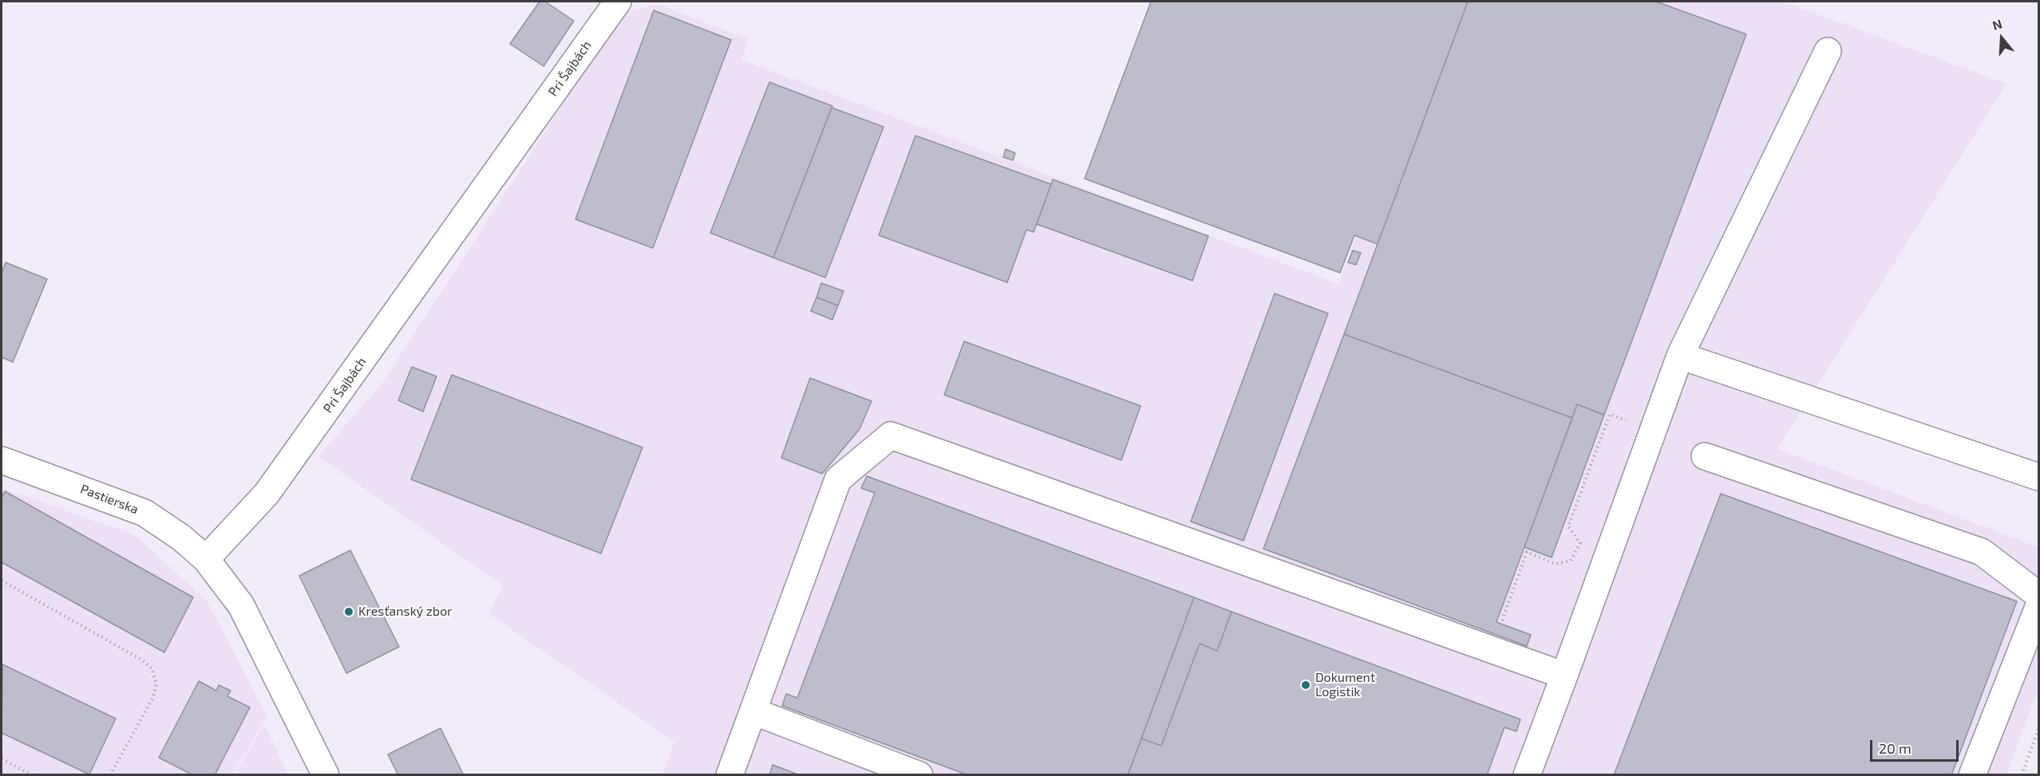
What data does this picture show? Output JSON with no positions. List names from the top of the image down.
{
  "streets": {
    "street": ["Pri Šajbách", "Pastierska"]
  },
  "crossings": [
    ["Pri Šajbách", "Pastierska"]
  ],
  "places": ["Kresťanský zbor", "Dokument Logistik"],
  "scale_bar": "20 m",
  "north": "top"
}
